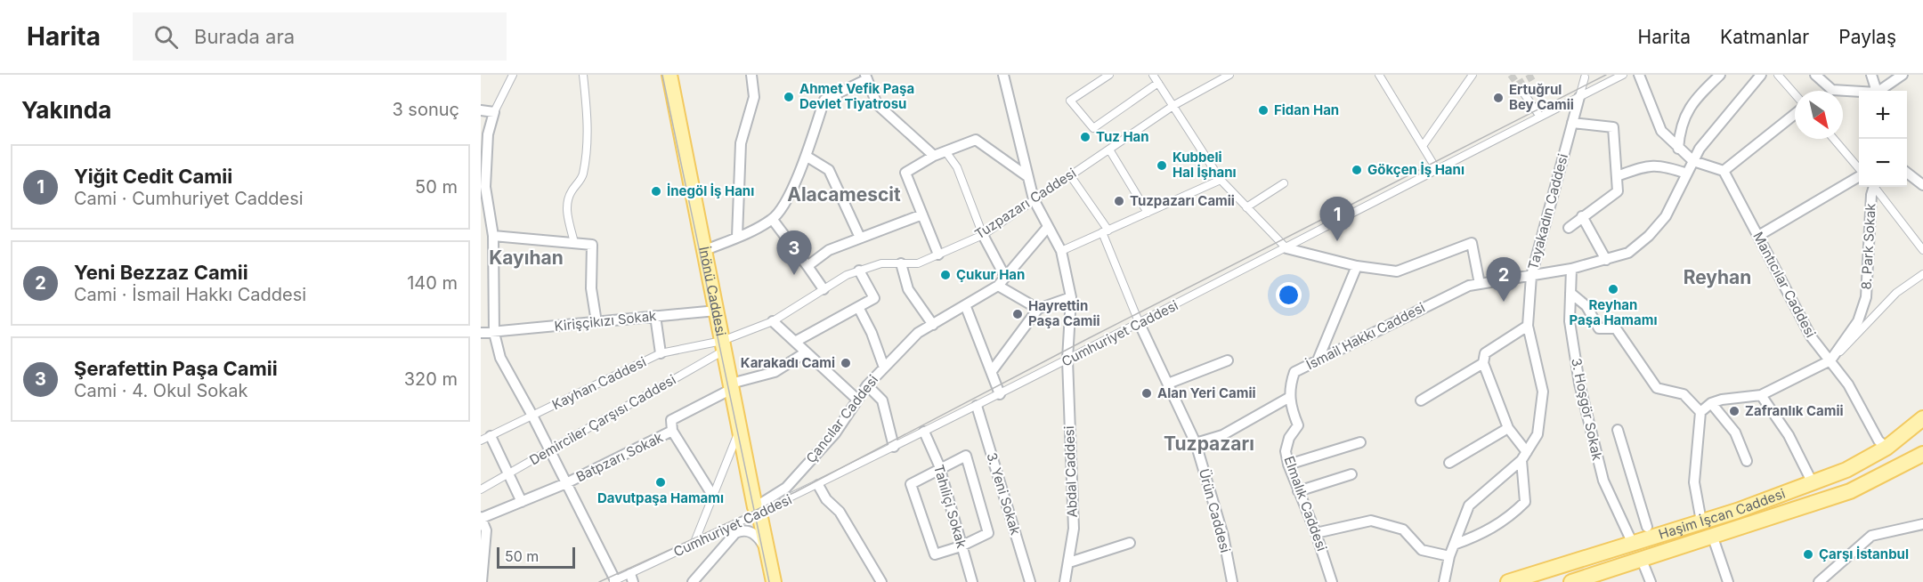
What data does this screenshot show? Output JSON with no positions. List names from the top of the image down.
{
  "streets": {
    "main road": ["İnönü Caddesi", "Haşim İşcan Caddesi"],
    "street": [
      "Tuzpazarı Caddesi",
      "Tayakadın Caddesi",
      "8. Park Sokak",
      "Mantıcılar Caddesi",
      "Kirişçikızı Sokak",
      "Cumhuriyet Caddesi",
      "İsmail Hakkı Caddesi",
      "Kayhan Caddesi",
      "3. Hoşgör Sokak",
      "Çancılar Caddesi",
      "Demirciler Çarşısı Caddesi",
      "Batpzarı Sokak",
      "Abdal Caddesi",
      "3. Yeni Sokak",
      "Elmalık Caddesi",
      "Tahıliçi Sokak",
      "Ürün Caddesi"
    ]
  },
  "crossings": [
    ["Tuzpazarı Caddesi", "İnönü Caddesi"],
    ["Tuzpazarı Caddesi", "Kayhan Caddesi"],
    ["Tuzpazarı Caddesi", "Demirciler Çarşısı Caddesi"],
    ["Tuzpazarı Caddesi", "Abdal Caddesi"],
    ["Tayakadın Caddesi", "Cumhuriyet Caddesi"],
    ["Tayakadın Caddesi", "İsmail Hakkı Caddesi"],
    ["8. Park Sokak", "Mantıcılar Caddesi"],
    ["Mantıcılar Caddesi", "Haşim İşcan Caddesi"],
    ["İnönü Caddesi", "Kirişçikızı Sokak"],
    ["İnönü Caddesi", "Cumhuriyet Caddesi"],
    ["İnönü Caddesi", "Kayhan Caddesi"],
    ["İnönü Caddesi", "Çancılar Caddesi"],
    ["İnönü Caddesi", "Demirciler Çarşısı Caddesi"],
    ["Cumhuriyet Caddesi", "Çancılar Caddesi"],
    ["Cumhuriyet Caddesi", "Abdal Caddesi"],
    ["Cumhuriyet Caddesi", "3. Yeni Sokak"],
    ["Cumhuriyet Caddesi", "Tahıliçi Sokak"],
    ["Cumhuriyet Caddesi", "Ürün Caddesi"],
    ["İsmail Hakkı Caddesi", "3. Hoşgör Sokak"],
    ["İsmail Hakkı Caddesi", "Elmalık Caddesi"],
    ["Kayhan Caddesi", "Demirciler Çarşısı Caddesi"],
    ["3. Hoşgör Sokak", "Haşim İşcan Caddesi"],
    ["Çancılar Caddesi", "Abdal Caddesi"]
  ],
  "districts": [
    "Alacamescit",
    "Kayıhan",
    "Reyhan",
    "Tuzpazarı"
  ],
  "places": [
    "Ahmet Vefik Paşa Devlet Tiyatrosu",
    "Ertuğrul Bey Camii",
    "Fidan Han",
    "Tuz Han",
    "Kubbeli Hal İşhanı",
    "Gökçen İş Hanı",
    "İnegöl İş Hanı",
    "Tuzpazarı Camii",
    "Çukur Han",
    "Reyhan Paşa Hamamı",
    "Hayrettin Paşa Camii",
    "Karakadı Cami",
    "Alan Yeri Camii",
    "Zafranlık Camii",
    "Davutpaşa Hamamı",
    "Çarşı İstanbul"
  ],
  "scale_bar": "50 m",
  "north": "bottom right",
  "page": {
    "header": "Harita",
    "search": "Burada ara",
    "nav": ["Harita", "Katmanlar", "Paylaş"],
    "heading": ["Yakında", "3 sonuç"],
    "map_buttons": ["+", "−"],
    "list": [
      {
        "mark": "1",
        "name": "Yiğit Cedit Camii",
        "note": "Cami · Cumhuriyet Caddesi",
        "value": "50 m"
      },
      {
        "mark": "2",
        "name": "Yeni Bezzaz Camii",
        "note": "Cami · İsmail Hakkı Caddesi",
        "value": "140 m"
      },
      {
        "mark": "3",
        "name": "Şerafettin Paşa Camii",
        "note": "Cami · 4. Okul Sokak",
        "value": "320 m"
      }
    ],
    "pins": ["1", "3", "2"],
    "scale": "50 m"
  }
}
